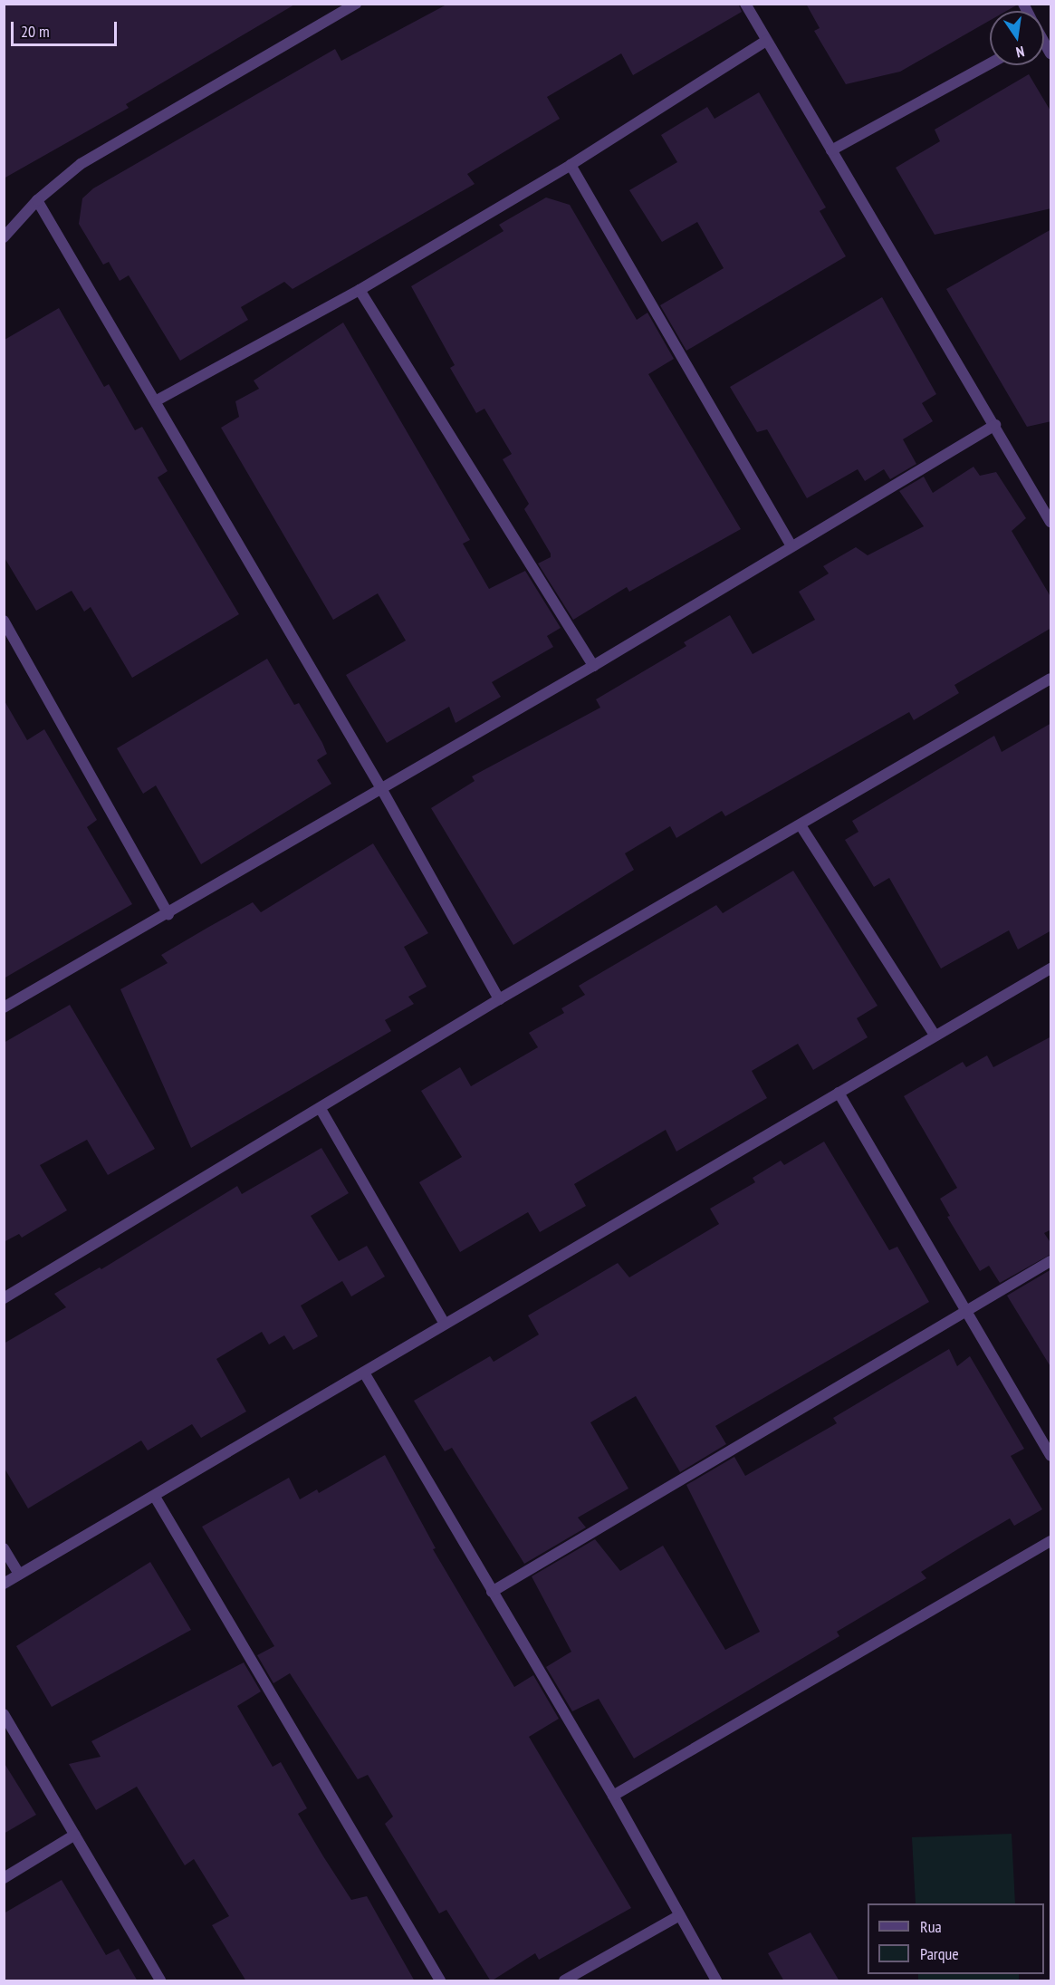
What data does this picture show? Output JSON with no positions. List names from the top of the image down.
{
  "legend": ["Rua", "Parque"],
  "scale_bar": "20 m",
  "north": "bottom"
}
